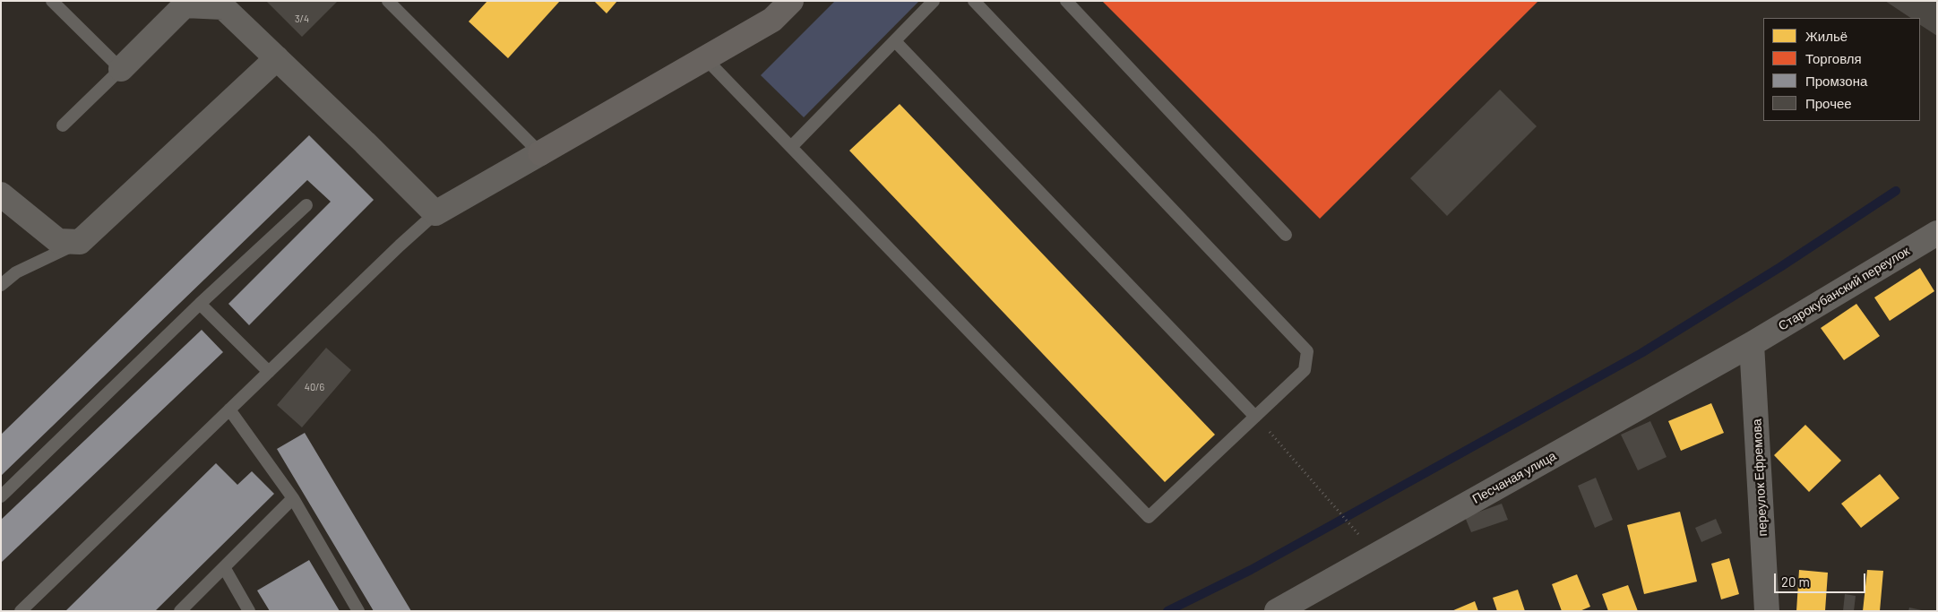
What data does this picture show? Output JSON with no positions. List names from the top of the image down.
{
  "streets": {
    "street": ["Старокубанский переулок", "Песчаная улица", "переулок Ефремова"]
  },
  "crossings": [
    ["Старокубанский переулок", "Песчаная улица"],
    ["Старокубанский переулок", "переулок Ефремова"],
    ["Песчаная улица", "переулок Ефремова"]
  ],
  "house_numbers": ["3/4", "40/6"],
  "legend": [
    "Жильё",
    "Торговля",
    "Промзона",
    "Прочее"
  ],
  "scale_bar": "20 m"
}
